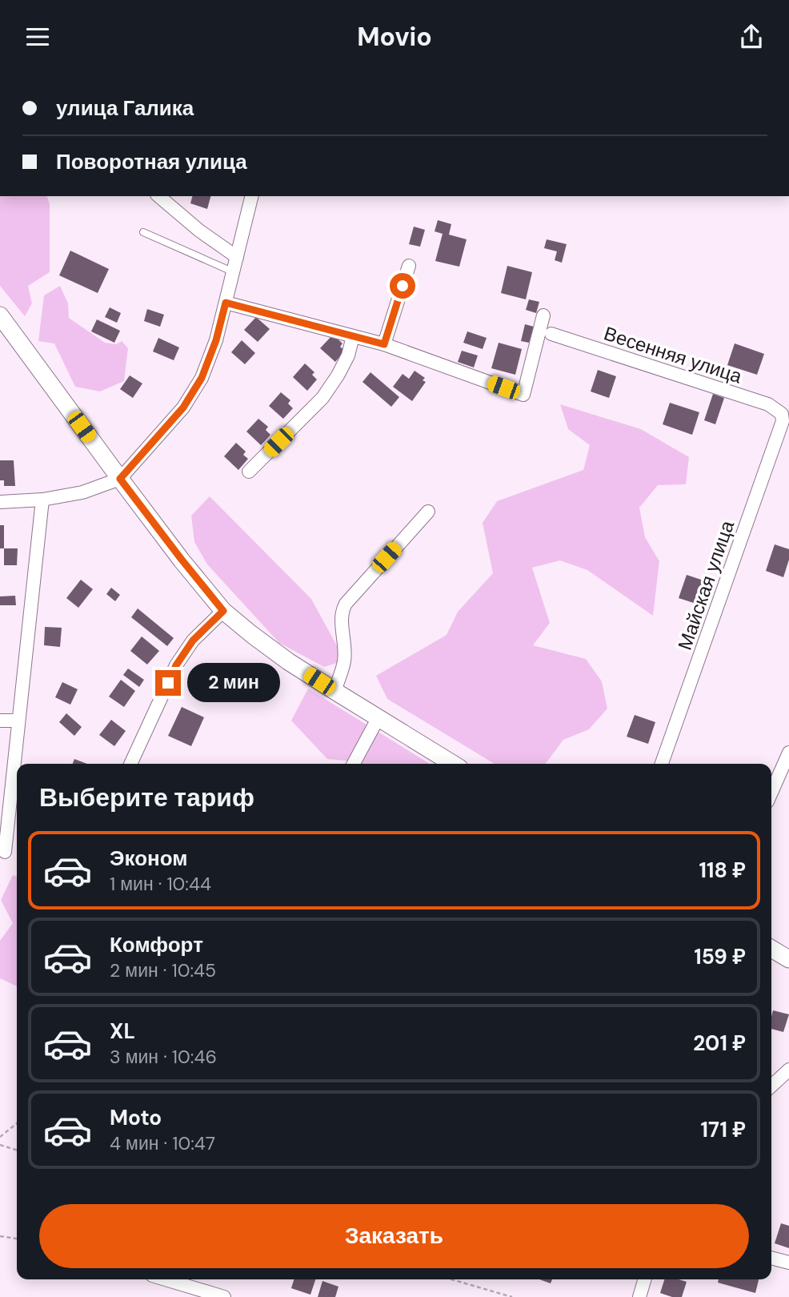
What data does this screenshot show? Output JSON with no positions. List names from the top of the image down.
{
  "streets": {
    "street": ["Весенняя улица", "Майская улица"]
  },
  "crossings": [
    ["Весенняя улица", "Майская улица"]
  ],
  "page": {
    "header": "Movio",
    "banner": ["улица Галика", "Поворотная улица"],
    "bubble": "2 мин",
    "heading": "Выберите тариф",
    "list": [
      {
        "name": "Эконом",
        "note": "1 мин · 10:44",
        "value": "118 ₽"
      },
      {
        "name": "Комфорт",
        "note": "2 мин · 10:45",
        "value": "159 ₽"
      },
      {
        "name": "XL",
        "note": "3 мин · 10:46",
        "value": "201 ₽"
      },
      {
        "name": "Moto",
        "note": "4 мин · 10:47",
        "value": "171 ₽"
      }
    ],
    "buttons": "Заказать"
  }
}
